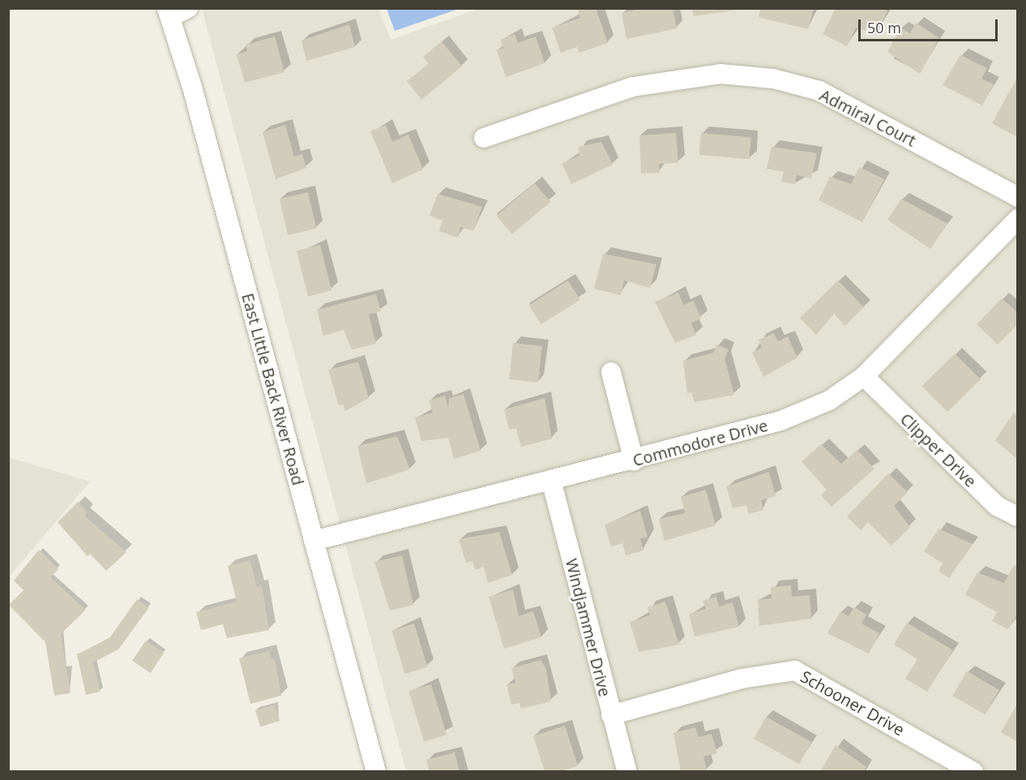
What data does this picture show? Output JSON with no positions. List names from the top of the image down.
{
  "streets": {
    "street": [
      "Admiral Court",
      "East Little Back River Road",
      "Commodore Drive",
      "Clipper Drive",
      "Windjammer Drive",
      "Schooner Drive"
    ]
  },
  "crossings": [
    ["East Little Back River Road", "Commodore Drive"],
    ["Commodore Drive", "Clipper Drive"],
    ["Commodore Drive", "Windjammer Drive"],
    ["Windjammer Drive", "Schooner Drive"]
  ],
  "scale_bar": "50 m"
}
